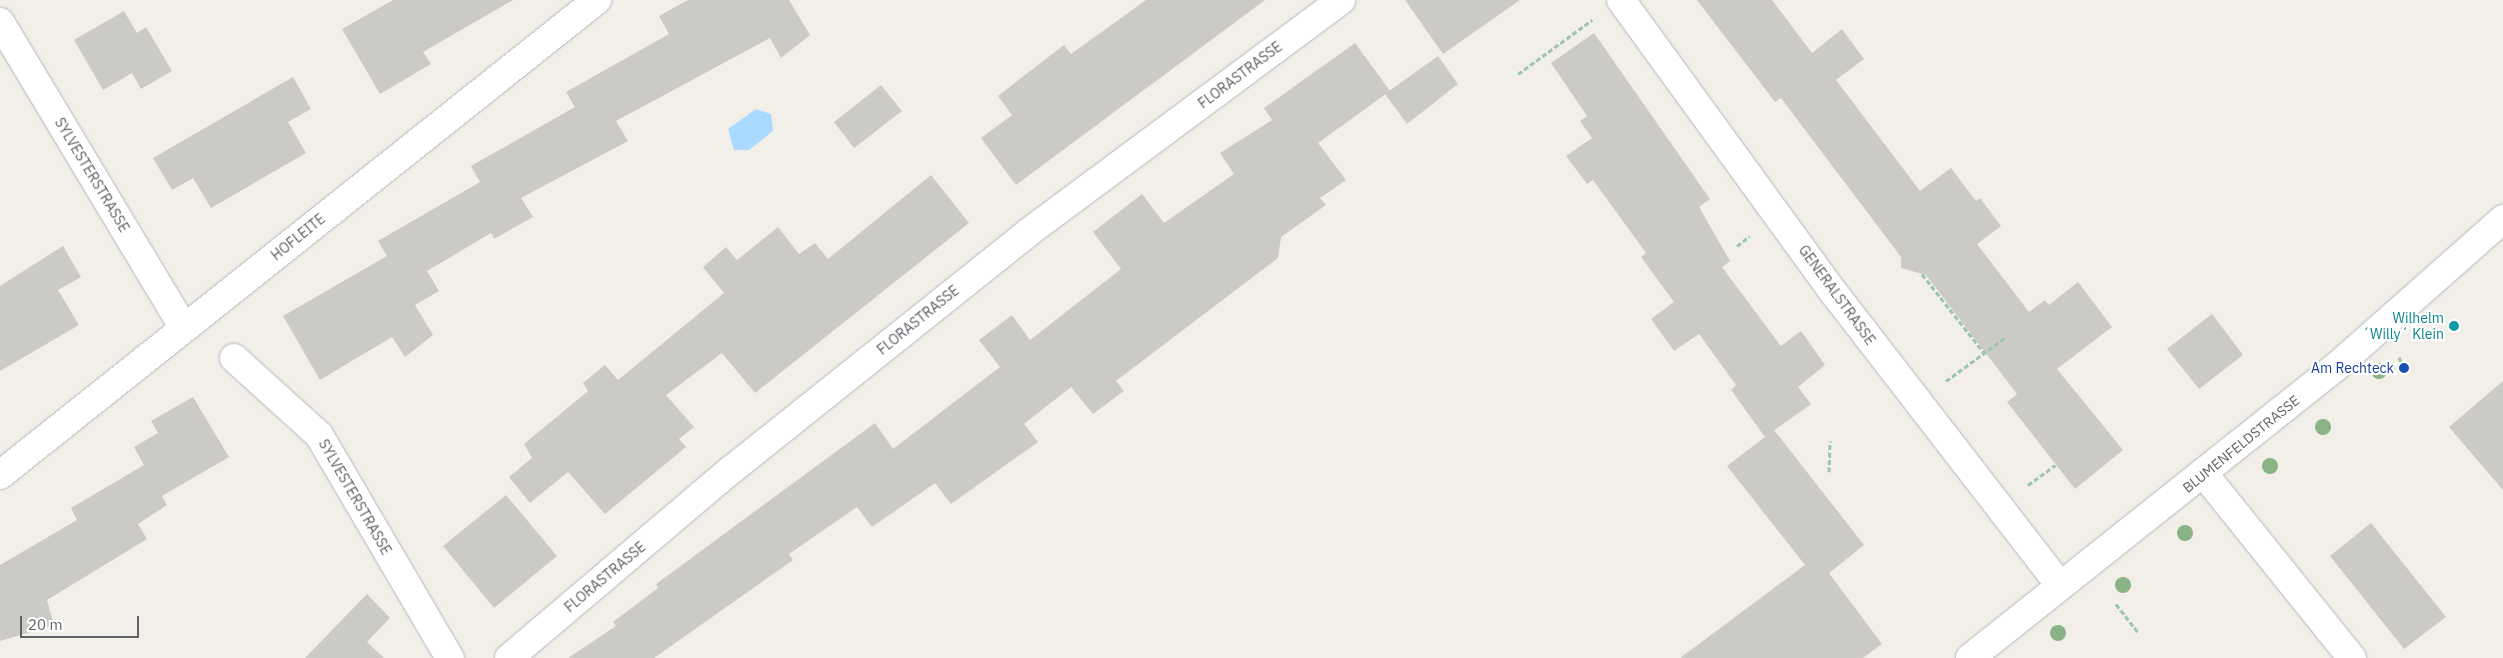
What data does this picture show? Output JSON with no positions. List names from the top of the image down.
{
  "streets": {
    "street": [
      "FLORASTRASSE",
      "SYLVESTERSTRASSE",
      "HOFLEITE",
      "GENERALSTRASSE",
      "BLUMENFELDSTRASSE"
    ]
  },
  "crossings": [
    ["SYLVESTERSTRASSE", "HOFLEITE"],
    ["GENERALSTRASSE", "BLUMENFELDSTRASSE"]
  ],
  "places": ["Wilhelm ´Willy´ Klein", "Am Rechteck"],
  "scale_bar": "20 m"
}
